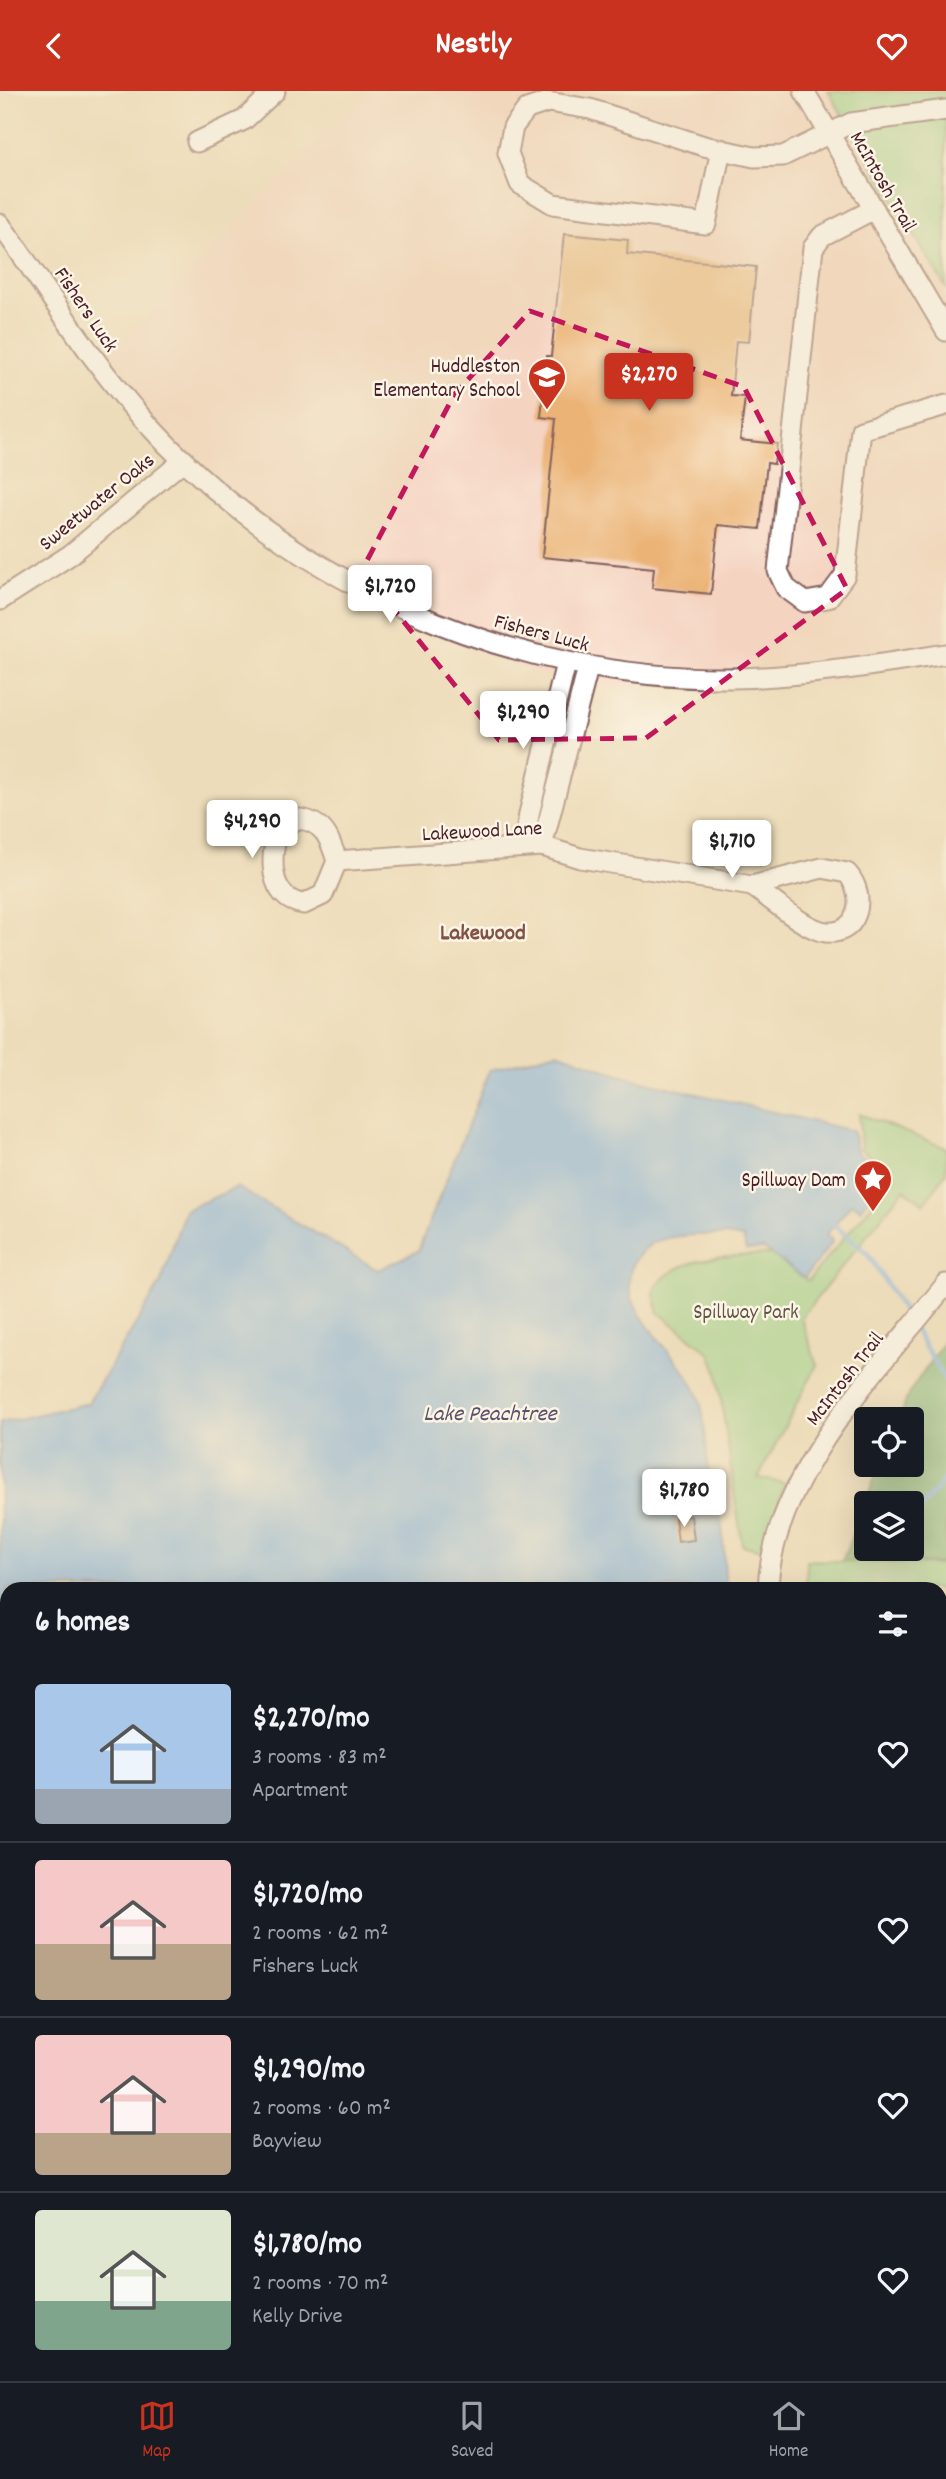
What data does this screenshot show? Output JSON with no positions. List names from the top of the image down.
{
  "streets": {
    "street": [
      "McIntosh Trail",
      "Fishers Luck",
      "Sweetwater Oaks",
      "Lakewood Lane"
    ]
  },
  "crossings": [
    ["Fishers Luck", "Sweetwater Oaks"]
  ],
  "districts": ["Lakewood"],
  "water": ["Lake Peachtree"],
  "parks": ["Spillway Park"],
  "places": {
    "school or university": ["Huddleston Elementary School"],
    "place": ["Spillway Dam"]
  },
  "page": {
    "header": "Nestly",
    "price": [
      "$2,270",
      "$1,720",
      "$1,290",
      "$4,290",
      "$1,710",
      "$1,780"
    ],
    "heading": "6 homes",
    "list": [
      {
        "name": "$2,270/mo",
        "note": "3 rooms · 83 m² · Apartment"
      },
      {
        "name": "$1,720/mo",
        "note": "2 rooms · 62 m² · Fishers Luck"
      },
      {
        "name": "$1,290/mo",
        "note": "2 rooms · 60 m² · Bayview"
      },
      {
        "name": "$1,780/mo",
        "note": "2 rooms · 70 m² · Kelly Drive"
      }
    ],
    "tabs": ["Map", "Saved", "Home"]
  }
}
